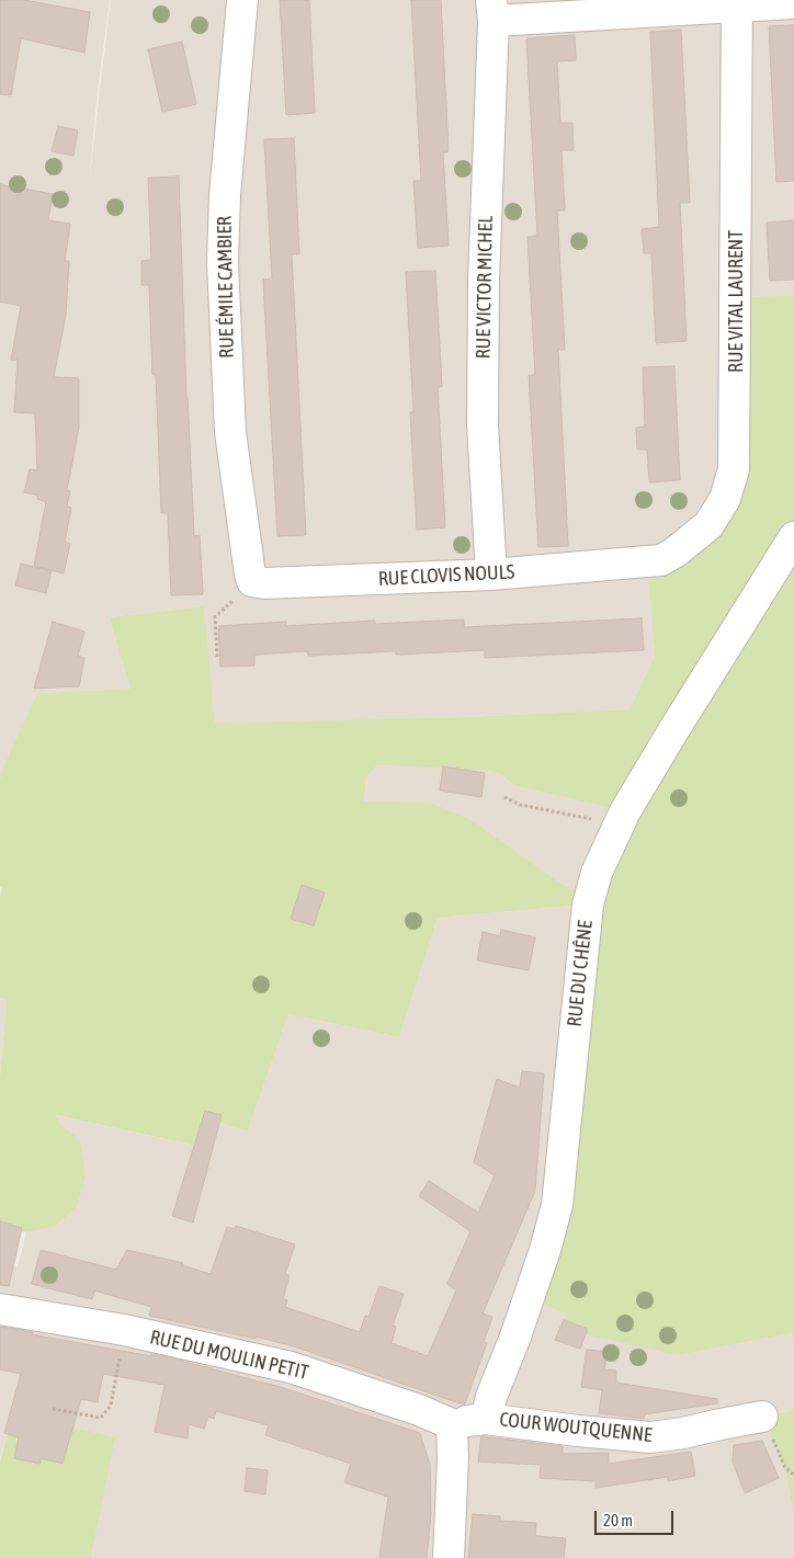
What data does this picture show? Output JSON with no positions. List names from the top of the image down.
{
  "streets": {
    "street": [
      "RUE ÉMILE CAMBIER",
      "RUE VICTOR MICHEL",
      "RUE VITAL LAURENT",
      "RUE CLOVIS NOULS",
      "RUE DU CHÊNE",
      "RUE DU MOULIN PETIT",
      "COUR WOUTQUENNE"
    ]
  },
  "crossings": [
    ["RUE ÉMILE CAMBIER", "RUE CLOVIS NOULS"],
    ["RUE VICTOR MICHEL", "RUE CLOVIS NOULS"],
    ["RUE VITAL LAURENT", "RUE CLOVIS NOULS"],
    ["RUE DU CHÊNE", "COUR WOUTQUENNE"]
  ],
  "scale_bar": "20 m"
}
